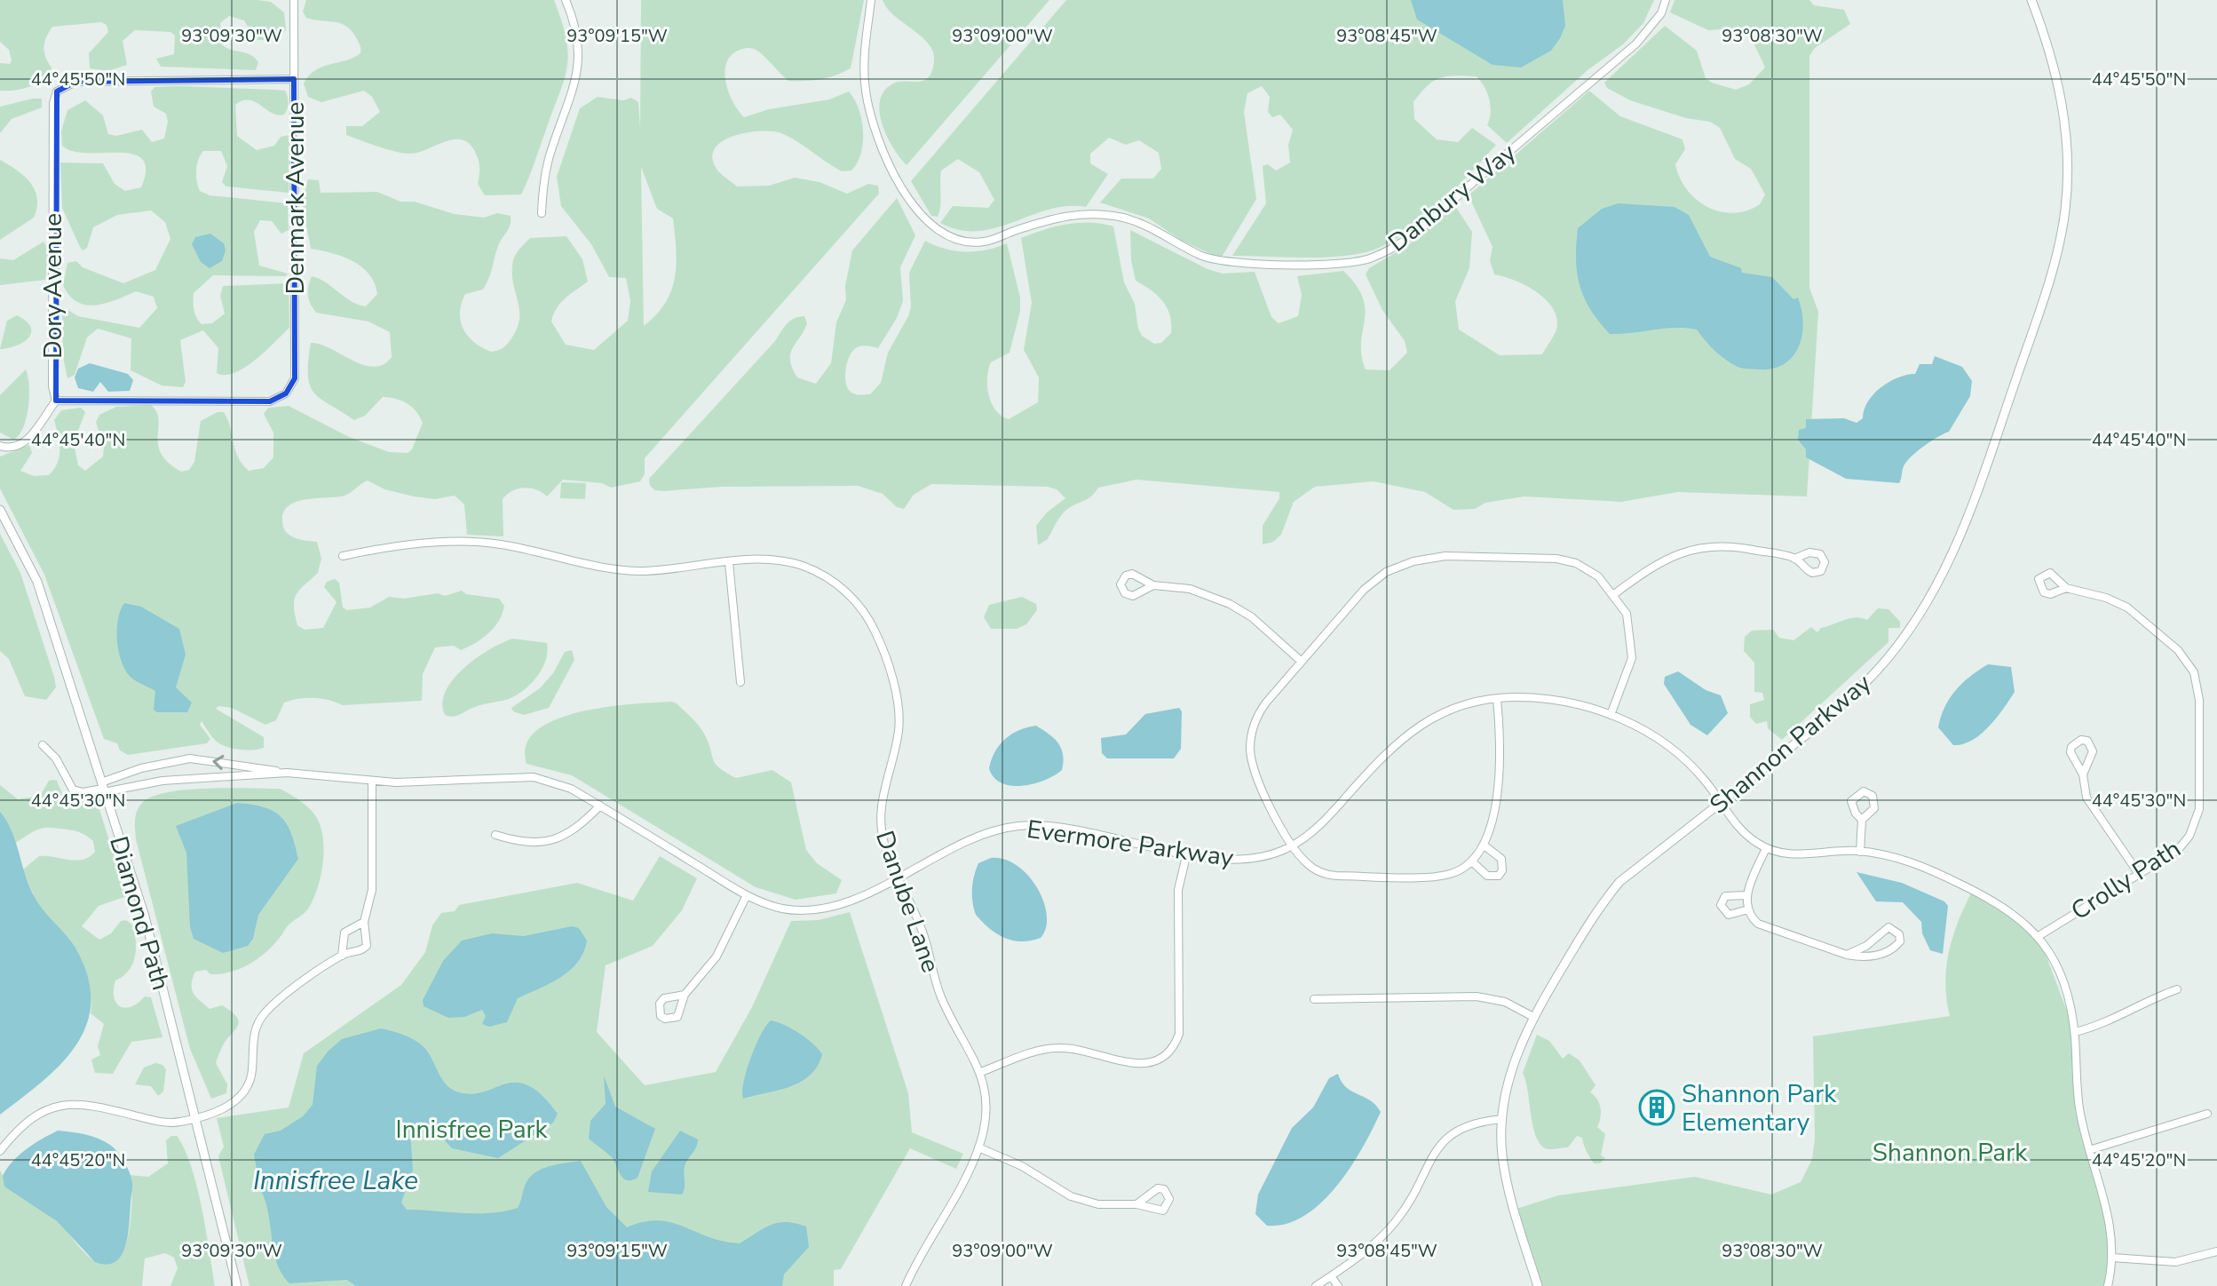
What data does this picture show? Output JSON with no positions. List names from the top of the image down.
{
  "streets": {
    "street": [
      "Danbury Way",
      "Denmark Avenue",
      "Dory Avenue",
      "Shannon Parkway",
      "Evermore Parkway",
      "Crolly Path",
      "Danube Lane",
      "Diamond Path"
    ]
  },
  "crossings": [
    ["Denmark Avenue", "Dory Avenue"],
    ["Shannon Parkway", "Evermore Parkway"],
    ["Evermore Parkway", "Crolly Path"],
    ["Evermore Parkway", "Danube Lane"],
    ["Evermore Parkway", "Diamond Path"]
  ],
  "water": ["Innisfree Lake"],
  "parks": ["Innisfree Park", "Shannon Park"],
  "places": {
    "building": ["Shannon Park Elementary"]
  },
  "coordinates": [
    "93°09'30\"W",
    "93°09'15\"W",
    "93°09'00\"W",
    "93°08'45\"W",
    "93°08'30\"W",
    "44°45'50\"N",
    "44°45'40\"N",
    "44°45'30\"N",
    "44°45'20\"N"
  ]
}
